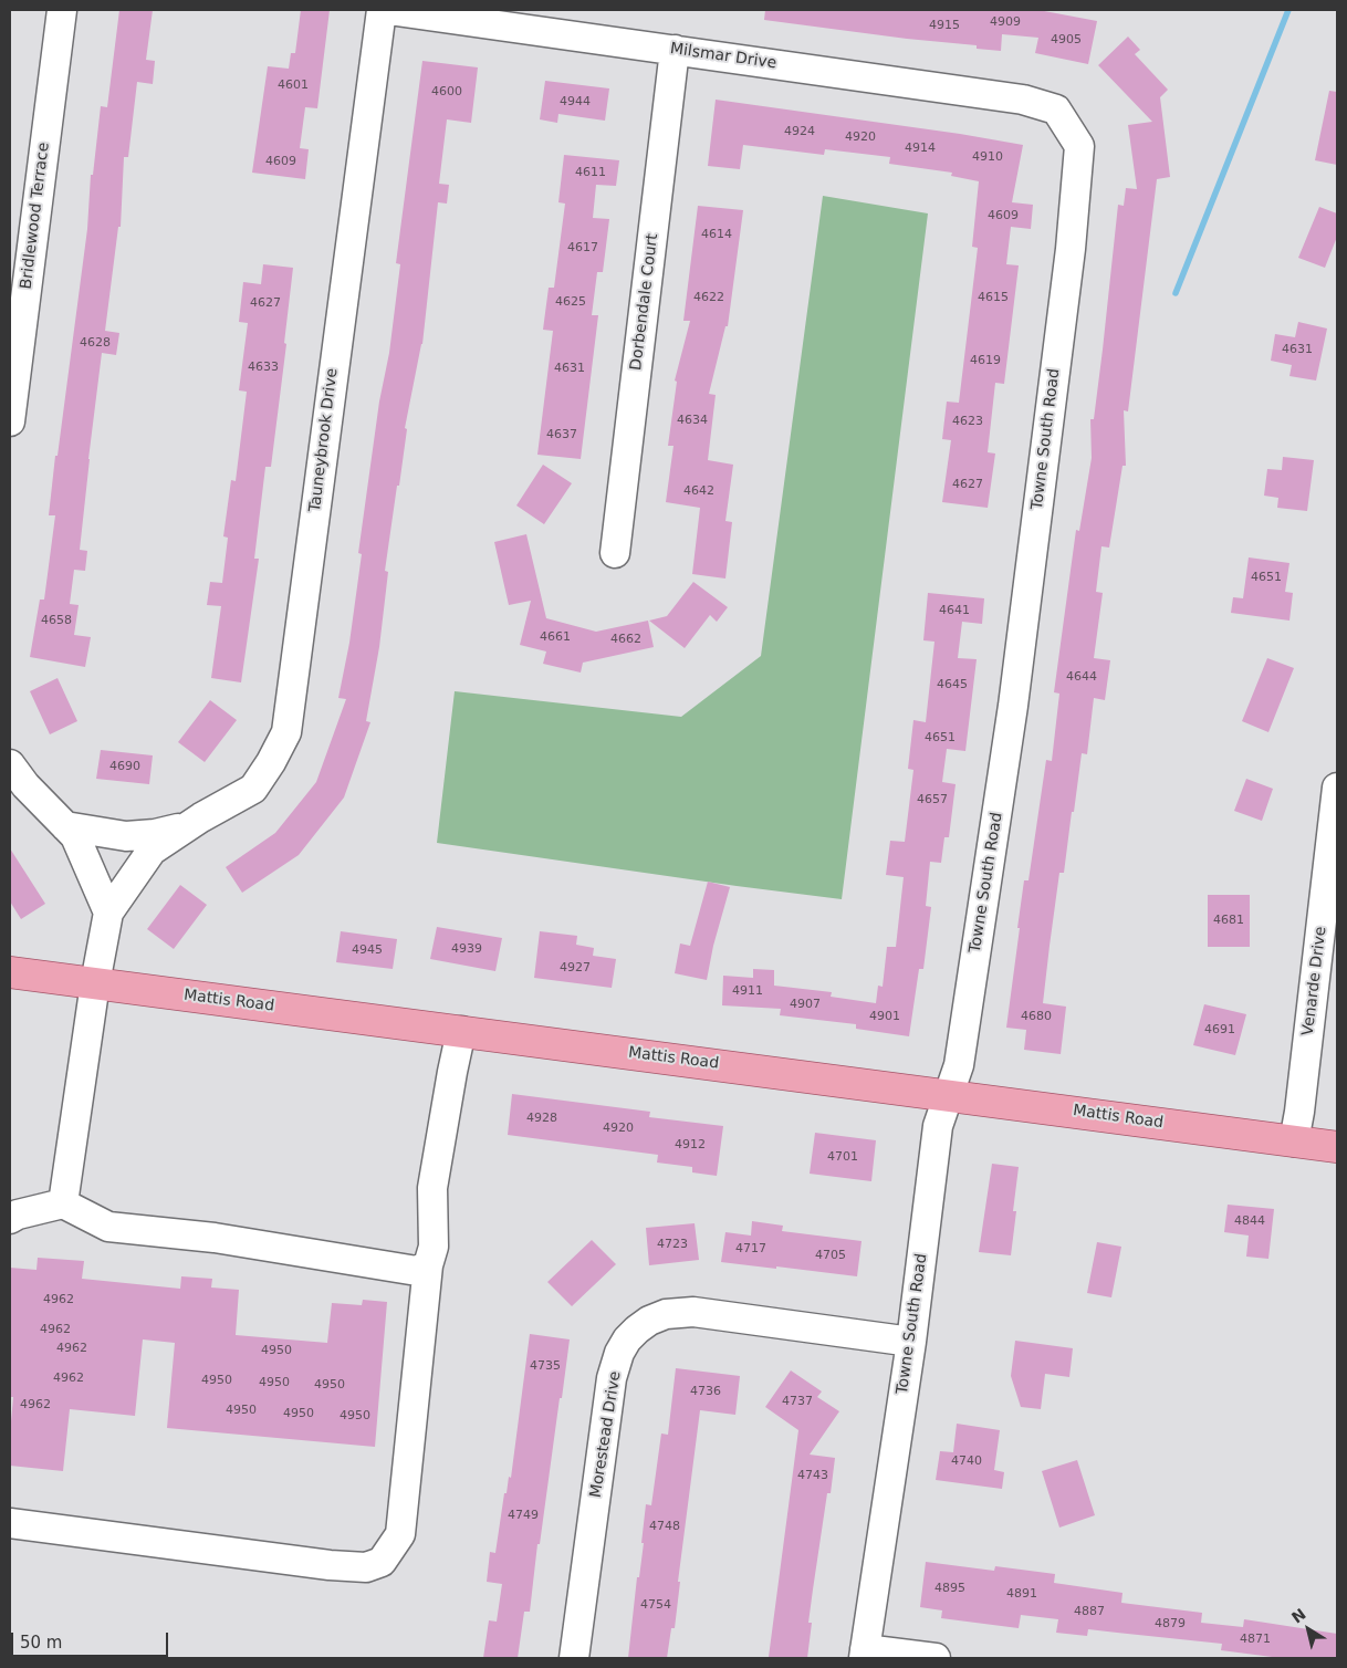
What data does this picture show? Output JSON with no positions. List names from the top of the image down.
{
  "streets": {
    "main road": ["Mattis Road"],
    "street": [
      "Milsmar Drive",
      "Bridlewood Terrace",
      "Dorbendale Court",
      "Towne South Road",
      "Tauneybrook Drive",
      "Venarde Drive",
      "Morestead Drive"
    ]
  },
  "crossings": [
    ["Milsmar Drive", "Dorbendale Court"],
    ["Milsmar Drive", "Towne South Road"],
    ["Towne South Road", "Mattis Road"],
    ["Towne South Road", "Morestead Drive"],
    ["Tauneybrook Drive", "Mattis Road"],
    ["Venarde Drive", "Mattis Road"]
  ],
  "house_numbers": [
    "4909",
    "4915",
    "4905",
    "4601",
    "4600",
    "4944",
    "4924",
    "4920",
    "4914",
    "4910",
    "4609",
    "4611",
    "4609",
    "4614",
    "4617",
    "4622",
    "4615",
    "4625",
    "4627",
    "4628",
    "4631",
    "4619",
    "4633",
    "4631",
    "4634",
    "4623",
    "4637",
    "4627",
    "4642",
    "4651",
    "4641",
    "4658",
    "4661",
    "4662",
    "4644",
    "4645",
    "4651",
    "4690",
    "4657",
    "4681",
    "4939",
    "4945",
    "4927",
    "4911",
    "4907",
    "4901",
    "4680",
    "4691",
    "4928",
    "4920",
    "4912",
    "4701",
    "4844",
    "4723",
    "4717",
    "4705",
    "4962",
    "4962",
    "4962",
    "4950",
    "4735",
    "4962",
    "4950",
    "4950",
    "4950",
    "4736",
    "4737",
    "4962",
    "4950",
    "4950",
    "4950",
    "4740",
    "4743",
    "4749",
    "4748",
    "4895",
    "4891",
    "4754",
    "4887",
    "4879",
    "4871"
  ],
  "scale_bar": "50 m",
  "north": "top left"
}
